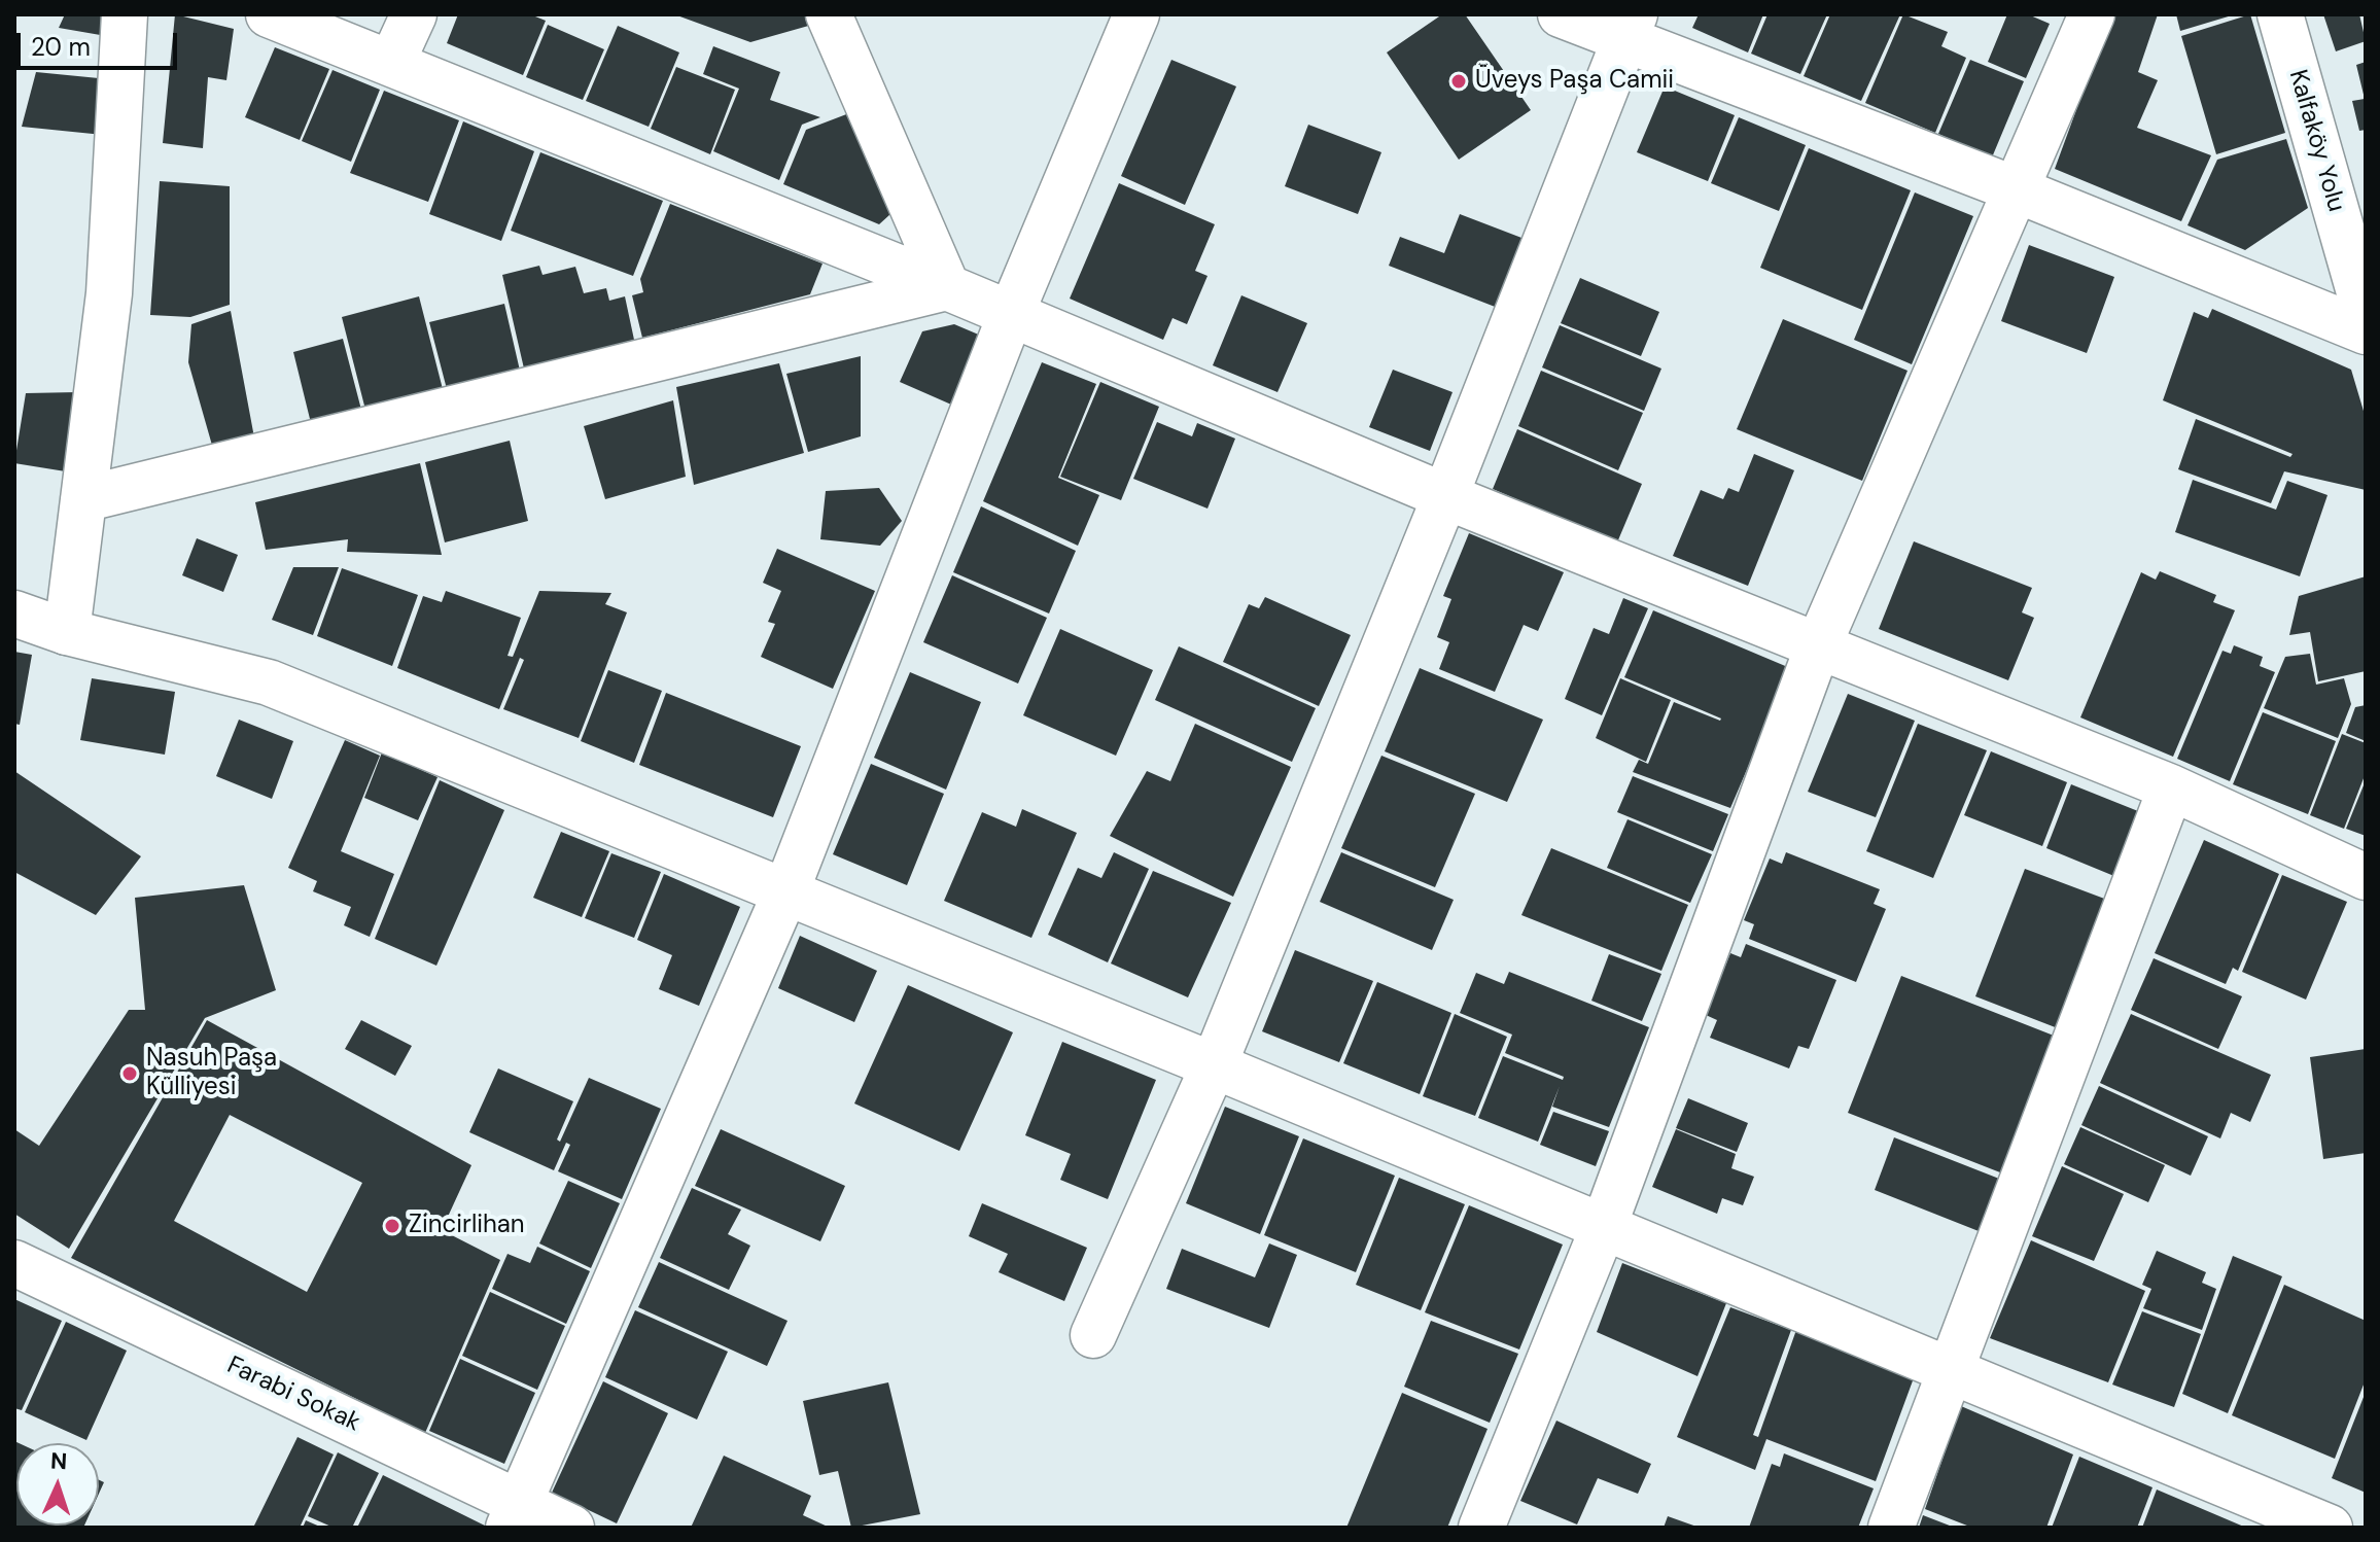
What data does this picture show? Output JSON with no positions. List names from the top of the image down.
{
  "streets": {
    "street": ["Kalfaköy Yolu", "Farabi Sokak"]
  },
  "places": ["Üveys Paşa Camii", "Nasuh Paşa Külliyesi", "Zincirlihan"],
  "scale_bar": "20 m",
  "north": "top"
}
